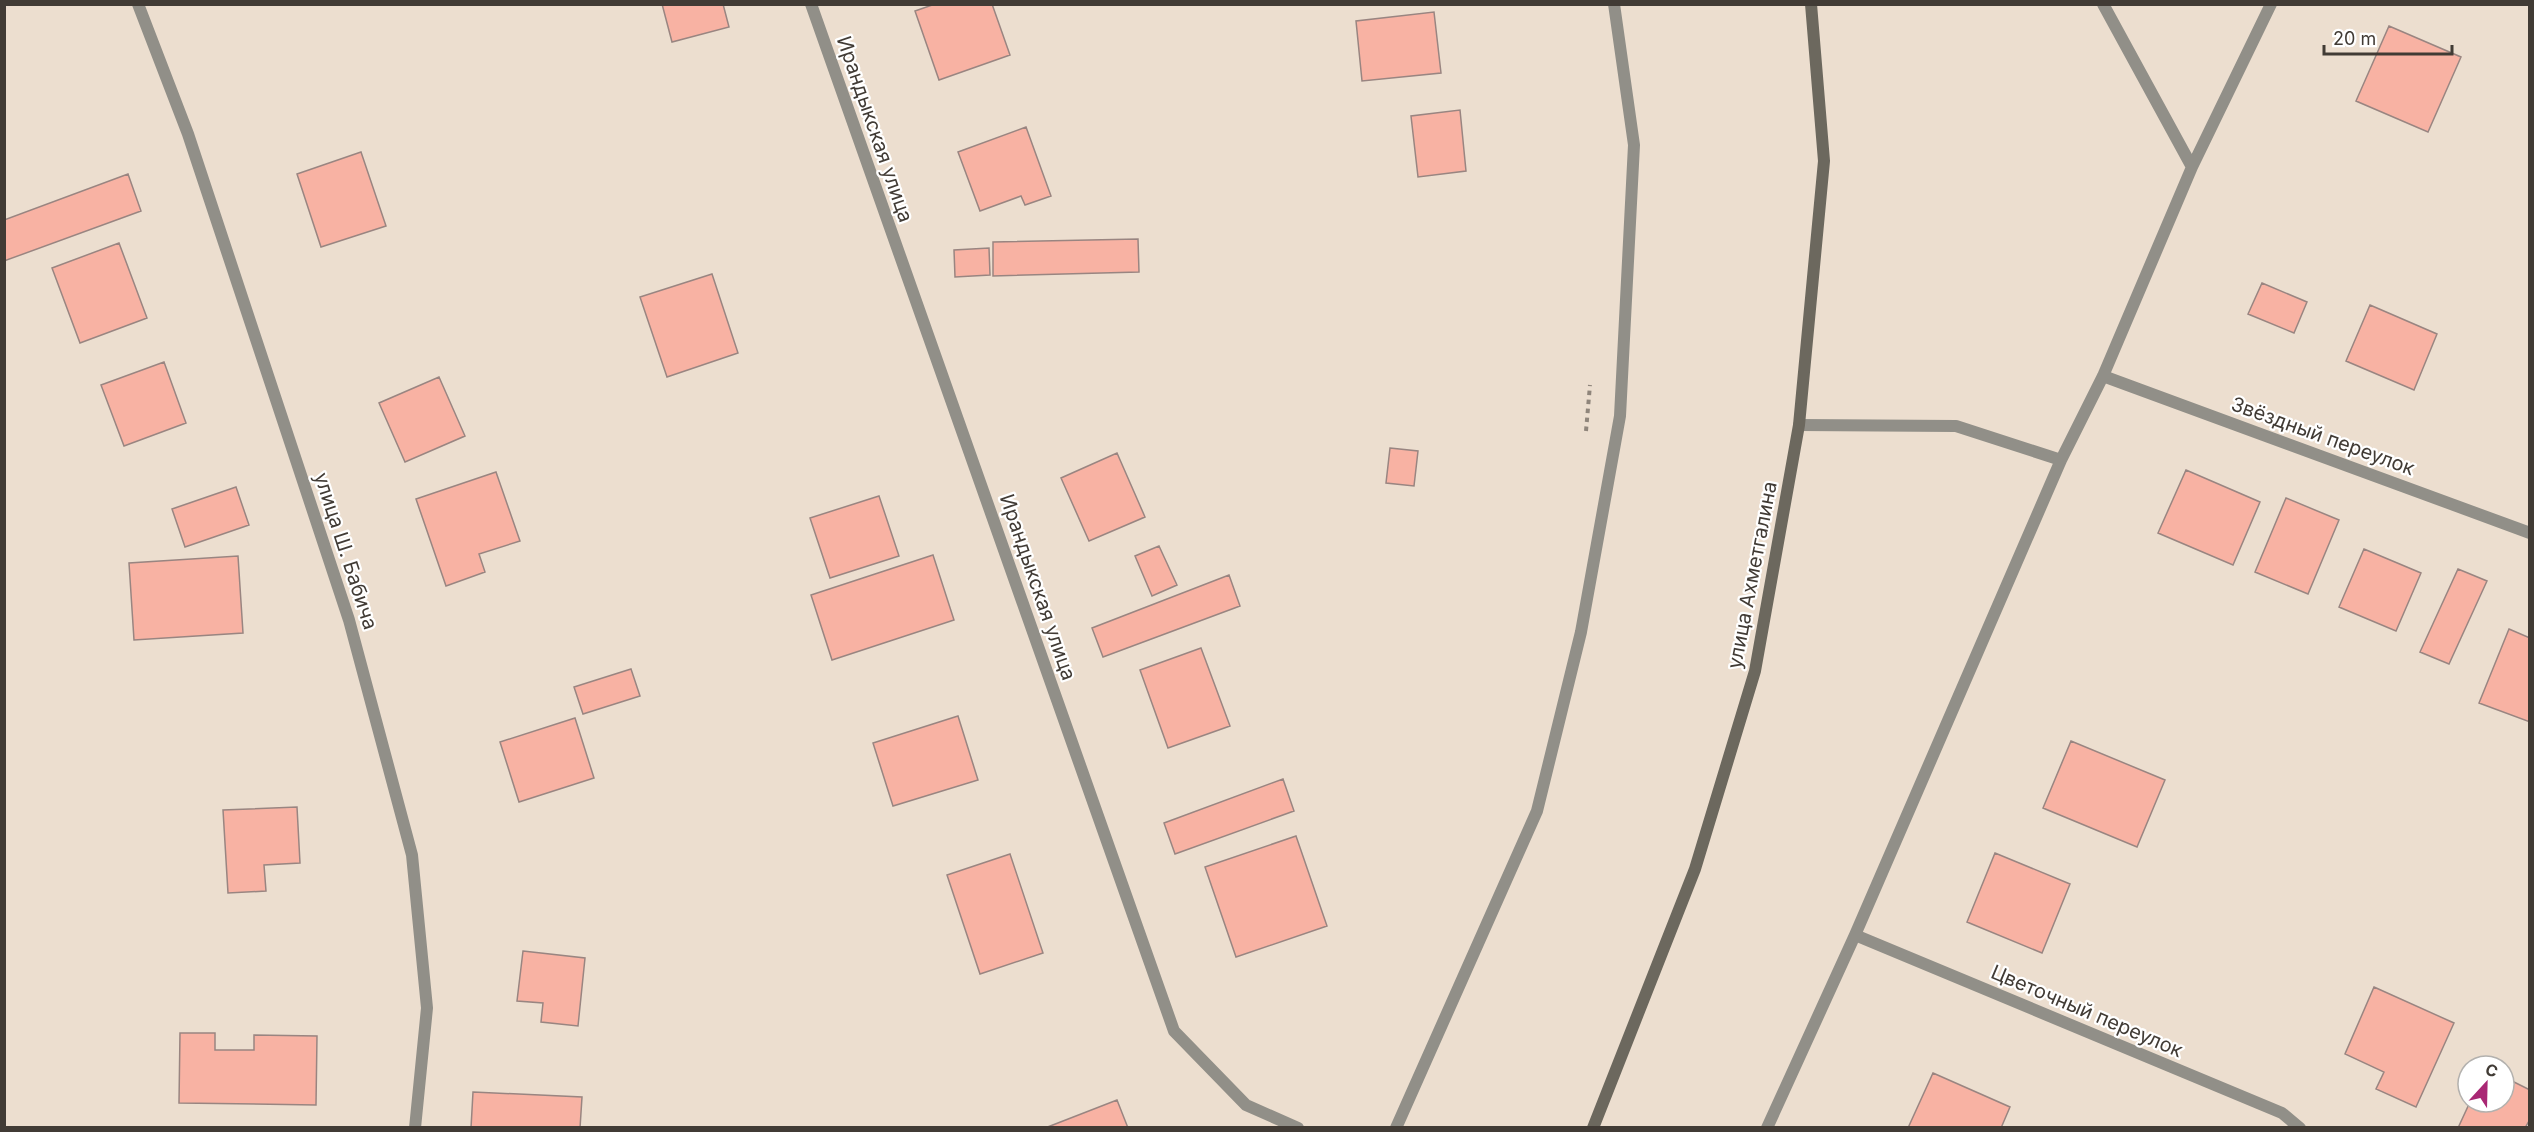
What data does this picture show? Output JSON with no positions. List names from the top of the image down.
{
  "streets": {
    "main road": ["улица Ахметгалина"],
    "street": [
      "Ирандыкская улица",
      "Звёздный переулок",
      "улица Ш. Бабича",
      "Цветочный переулок"
    ]
  },
  "scale_bar": "20 m",
  "north": "top"
}
